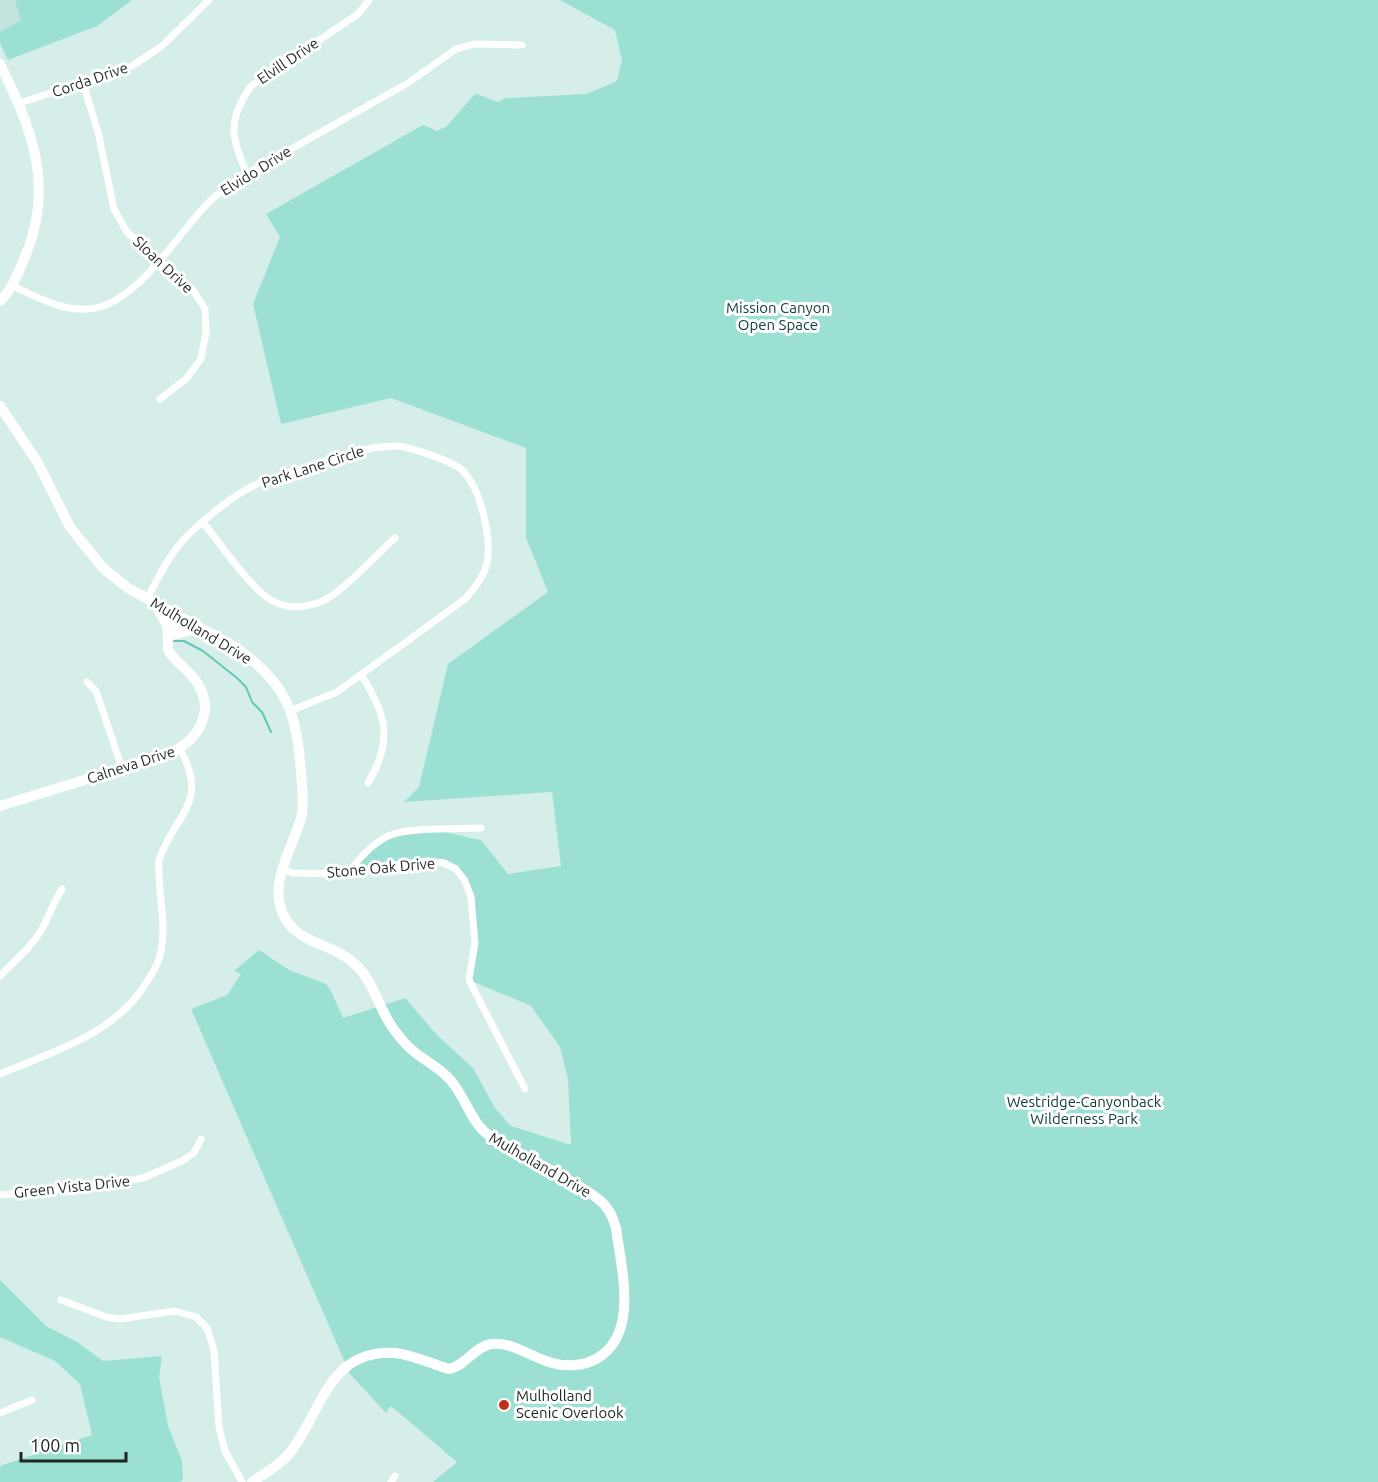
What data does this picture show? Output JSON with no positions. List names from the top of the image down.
{
  "streets": {
    "main road": ["Mulholland Drive", "Calneva Drive"],
    "street": [
      "Elvill Drive",
      "Corda Drive",
      "Elvido Drive",
      "Sloan Drive",
      "Park Lane Circle",
      "Stone Oak Drive",
      "Green Vista Drive"
    ]
  },
  "crossings": [
    ["Elvill Drive", "Elvido Drive"],
    ["Corda Drive", "Sloan Drive"],
    ["Elvido Drive", "Sloan Drive"],
    ["Park Lane Circle", "Mulholland Drive"],
    ["Park Lane Circle", "Calneva Drive"],
    ["Mulholland Drive", "Calneva Drive"],
    ["Mulholland Drive", "Stone Oak Drive"]
  ],
  "parks": ["Mission Canyon Open Space", "Westridge-Canyonback Wilderness Park"],
  "places": ["Mulholland Scenic Overlook"],
  "scale_bar": "100 m"
}
